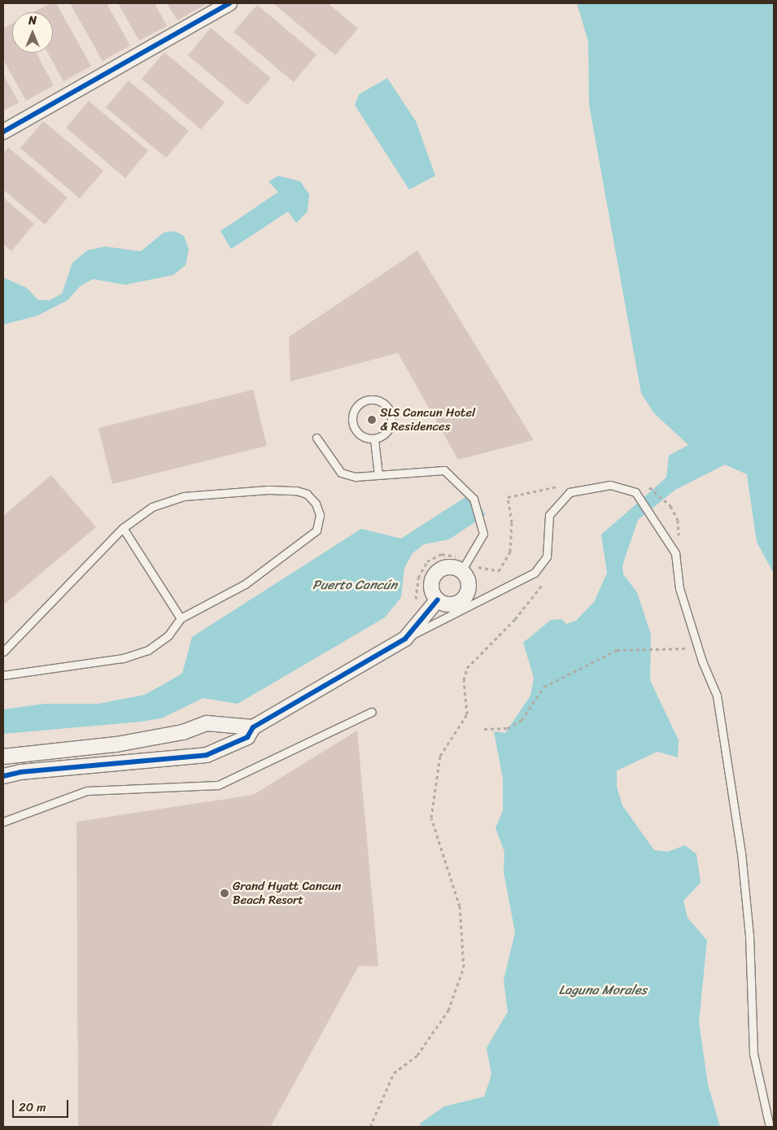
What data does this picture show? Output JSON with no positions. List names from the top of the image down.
{
  "water": ["Puerto Cancún", "Laguna Morales"],
  "places": ["SLS Cancun Hotel & Residences", "Grand Hyatt Cancun Beach Resort"],
  "scale_bar": "20 m",
  "north": "top"
}
